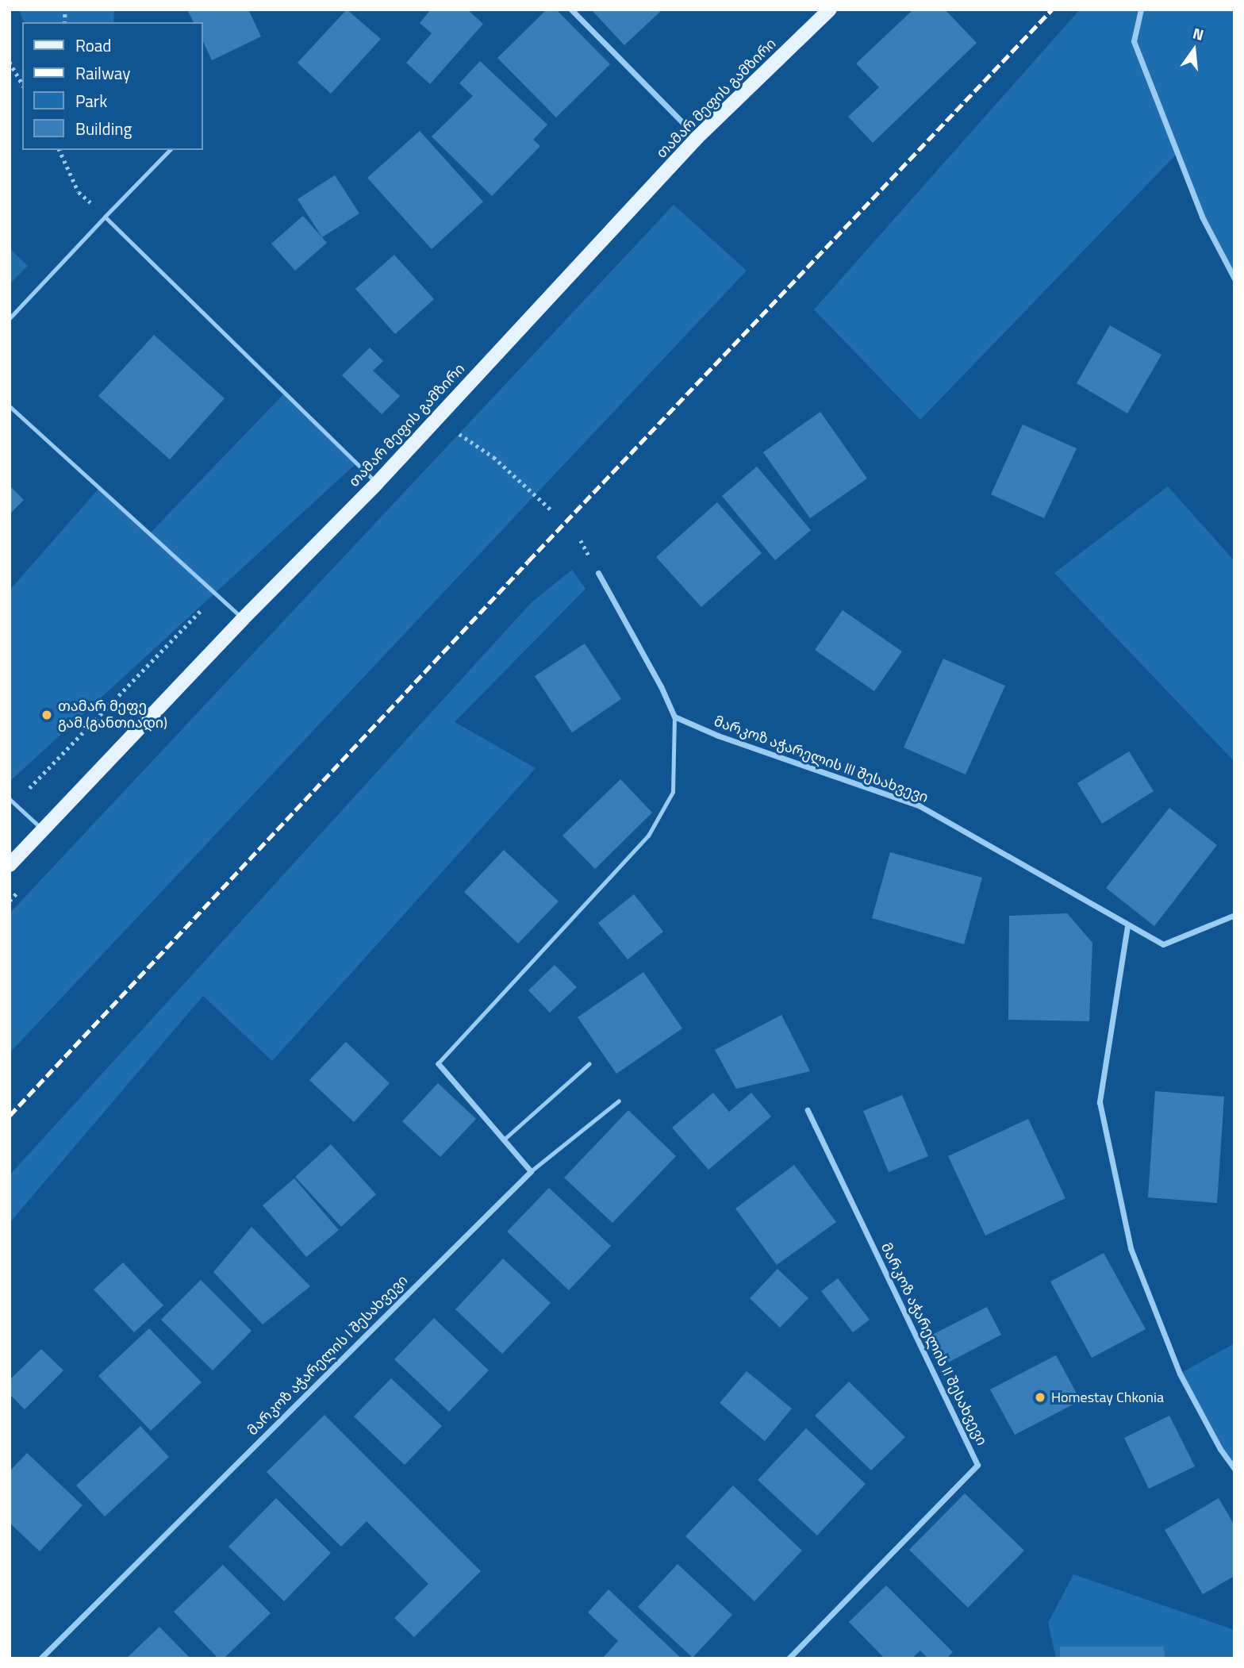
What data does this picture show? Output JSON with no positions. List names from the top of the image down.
{
  "streets": {
    "main road": ["თამარ მეფის გამზირი"],
    "street": ["მარკოზ აჭარელის III შესახვევი", "მარკოზ აჭარელის II შესახვევი", "მარკოზ აჭარელის I შესახვევი"]
  },
  "places": ["თამარ მეფე გამ.(განთიადი)", "Homestay Chkonia"],
  "legend": [
    "Road",
    "Railway",
    "Park",
    "Building"
  ],
  "north": "top"
}
